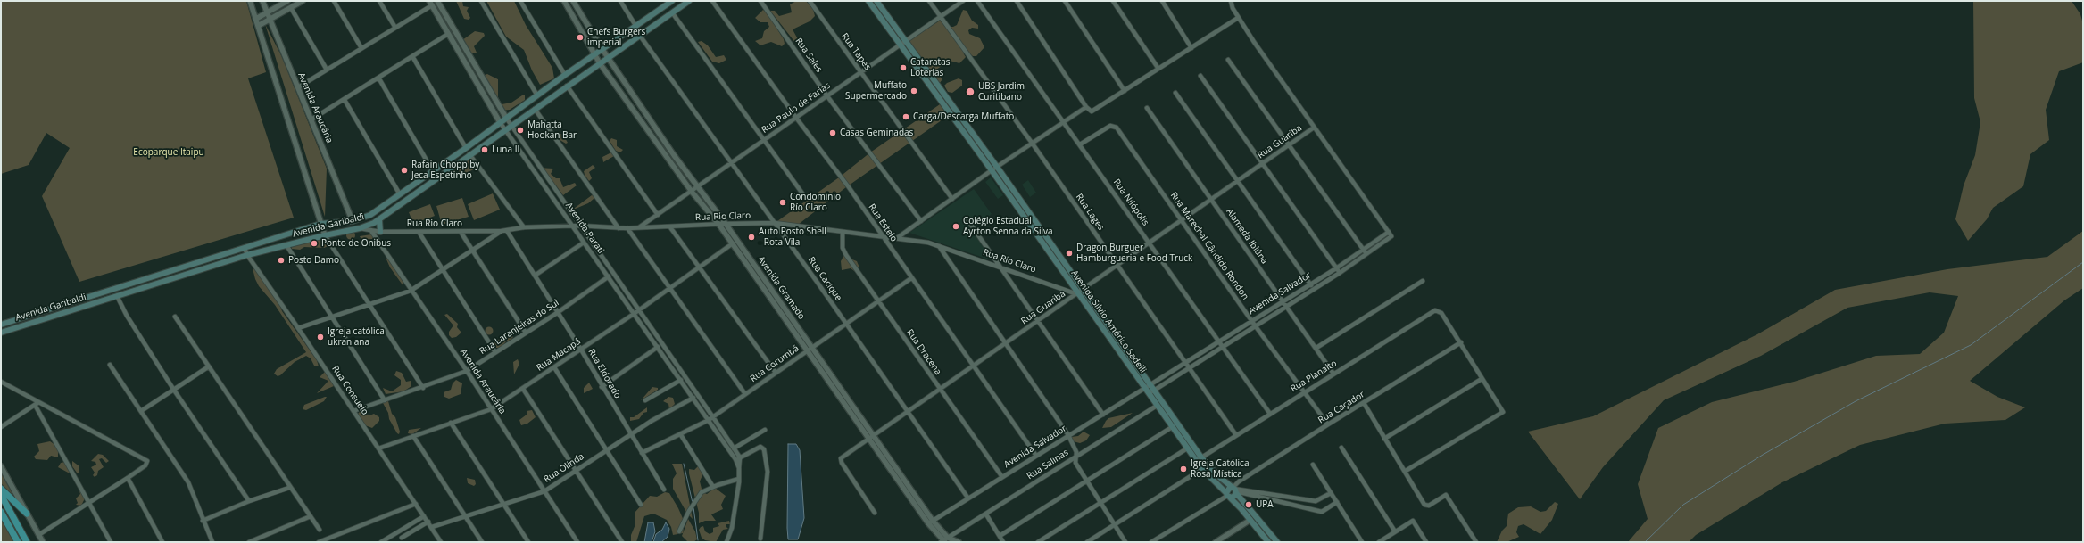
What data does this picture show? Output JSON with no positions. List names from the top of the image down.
{
  "streets": {
    "main road": ["Avenida Garibaldi", "Avenida Silvio Américo Sadelli"],
    "street": [
      "Rua Tapes",
      "Rua Sales",
      "Avenida Araucária",
      "Rua Paulo de Farias",
      "Rua Guariba",
      "Rua Nilópolis",
      "Rua Lages",
      "Rua Rio Claro",
      "Rua Esteio",
      "Avenida Parati",
      "Alameda Ibiúna",
      "Rua Marechal Cândido Rondon",
      "Rua Cacique",
      "Avenida Gramado",
      "Avenida Salvador",
      "Rua Laranjeiras do Sul",
      "Rua Dracena",
      "Rua Macapá",
      "Rua Corumbá",
      "Rua Eldorado",
      "Rua Planalto",
      "Rua Consuelo",
      "Rua Caçador",
      "Rua Salinas",
      "Rua Olinda"
    ]
  },
  "crossings": [
    ["Rua Tapes", "Rua Paulo de Farias"],
    ["Rua Sales", "Rua Paulo de Farias"],
    ["Avenida Araucária", "Rua Rio Claro"],
    ["Avenida Araucária", "Avenida Garibaldi"],
    ["Avenida Araucária", "Rua Laranjeiras do Sul"],
    ["Avenida Araucária", "Rua Macapá"],
    ["Avenida Araucária", "Rua Olinda"],
    ["Rua Paulo de Farias", "Rua Lages"],
    ["Rua Paulo de Farias", "Rua Rio Claro"],
    ["Rua Paulo de Farias", "Rua Esteio"],
    ["Rua Paulo de Farias", "Rua Cacique"],
    ["Rua Paulo de Farias", "Avenida Gramado"],
    ["Rua Paulo de Farias", "Avenida Silvio Américo Sadelli"],
    ["Rua Guariba", "Rua Nilópolis"],
    ["Rua Guariba", "Rua Lages"],
    ["Rua Guariba", "Rua Rio Claro"],
    ["Rua Guariba", "Rua Esteio"],
    ["Rua Guariba", "Alameda Ibiúna"],
    ["Rua Guariba", "Rua Marechal Cândido Rondon"],
    ["Rua Guariba", "Rua Cacique"],
    ["Rua Guariba", "Avenida Gramado"],
    ["Rua Guariba", "Avenida Silvio Américo Sadelli"],
    ["Rua Guariba", "Rua Dracena"],
    ["Rua Nilópolis", "Rua Marechal Cândido Rondon"],
    ["Rua Nilópolis", "Avenida Salvador"],
    ["Rua Nilópolis", "Rua Planalto"],
    ["Rua Lages", "Avenida Salvador"],
    ["Rua Lages", "Rua Planalto"],
    ["Rua Rio Claro", "Rua Esteio"],
    ["Rua Rio Claro", "Avenida Garibaldi"],
    ["Rua Rio Claro", "Avenida Parati"],
    ["Rua Rio Claro", "Rua Cacique"],
    ["Rua Rio Claro", "Avenida Gramado"],
    ["Rua Rio Claro", "Avenida Silvio Américo Sadelli"],
    ["Rua Rio Claro", "Rua Dracena"],
    ["Rua Rio Claro", "Rua Eldorado"],
    ["Rua Esteio", "Avenida Salvador"],
    ["Rua Esteio", "Rua Corumbá"],
    ["Avenida Garibaldi", "Avenida Parati"],
    ["Avenida Garibaldi", "Rua Cacique"],
    ["Avenida Garibaldi", "Avenida Gramado"],
    ["Avenida Garibaldi", "Rua Consuelo"],
    ["Avenida Parati", "Rua Laranjeiras do Sul"],
    ["Avenida Parati", "Rua Macapá"],
    ["Avenida Parati", "Rua Corumbá"],
    ["Avenida Parati", "Rua Olinda"],
    ["Alameda Ibiúna", "Avenida Salvador"],
    ["Alameda Ibiúna", "Rua Planalto"],
    ["Rua Marechal Cândido Rondon", "Avenida Salvador"],
    ["Rua Marechal Cândido Rondon", "Rua Planalto"],
    ["Rua Marechal Cândido Rondon", "Rua Caçador"],
    ["Rua Cacique", "Avenida Salvador"],
    ["Rua Cacique", "Rua Corumbá"],
    ["Avenida Gramado", "Avenida Salvador"],
    ["Avenida Gramado", "Rua Macapá"],
    ["Avenida Gramado", "Rua Corumbá"],
    ["Avenida Gramado", "Rua Salinas"],
    ["Avenida Salvador", "Avenida Silvio Américo Sadelli"],
    ["Avenida Salvador", "Rua Dracena"],
    ["Avenida Silvio Américo Sadelli", "Rua Planalto"],
    ["Avenida Silvio Américo Sadelli", "Rua Caçador"],
    ["Avenida Silvio Américo Sadelli", "Rua Salinas"],
    ["Rua Laranjeiras do Sul", "Rua Eldorado"],
    ["Rua Laranjeiras do Sul", "Rua Consuelo"],
    ["Rua Dracena", "Rua Corumbá"],
    ["Rua Macapá", "Rua Eldorado"],
    ["Rua Macapá", "Rua Consuelo"],
    ["Rua Corumbá", "Rua Eldorado"],
    ["Rua Eldorado", "Rua Olinda"],
    ["Rua Planalto", "Rua Caçador"],
    ["Rua Consuelo", "Rua Olinda"]
  ],
  "parks": ["Ecoparque Itaipu"],
  "places": [
    "Chefs Burgers imperial",
    "Cataratas Loterias",
    "Muffato Supermercado",
    "UBS Jardim Curitibano",
    "Carga/Descarga Muffato",
    "Mahatta Hookan Bar",
    "Casas Geminadas",
    "Luna II",
    "Rafain Chopp by Jeca Espetinho",
    "Condomínio Río Claro",
    "Colégio Estadual Ayrton Senna da Silva",
    "Auto Posto Shell - Rota Vila",
    "Ponto de Onibus",
    "Dragon Burguer Hamburgueria e Food Truck",
    "Posto Damo",
    "Igreja católica ukraniana",
    "Igreja Católica Rosa Mística",
    "UPA"
  ]
}
